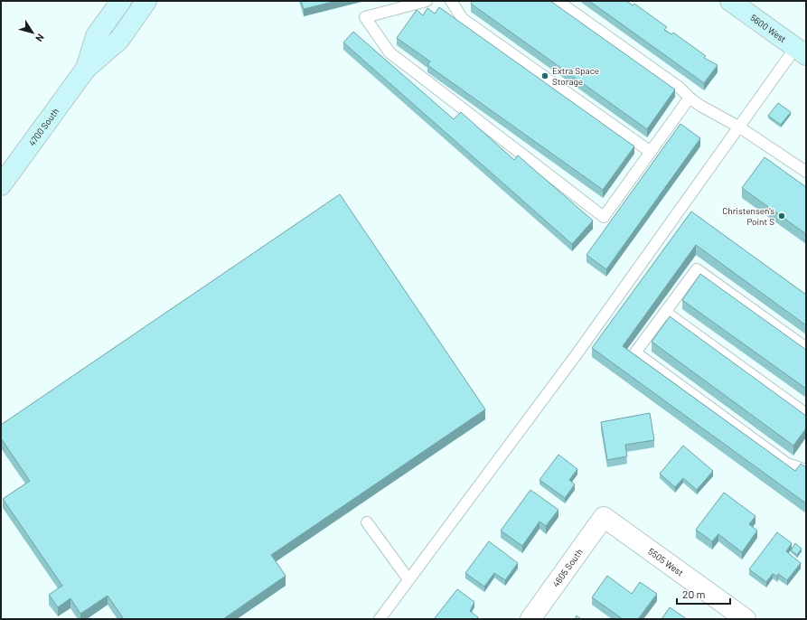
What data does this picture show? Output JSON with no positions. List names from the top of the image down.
{
  "streets": {
    "main road": ["5600 West", "4700 South"],
    "street": ["5505 West", "4605 South"]
  },
  "crossings": [
    ["5505 West", "4605 South"]
  ],
  "places": ["Extra Space Storage", "Christensen's Point S"],
  "scale_bar": "20 m",
  "north": "bottom right"
}
